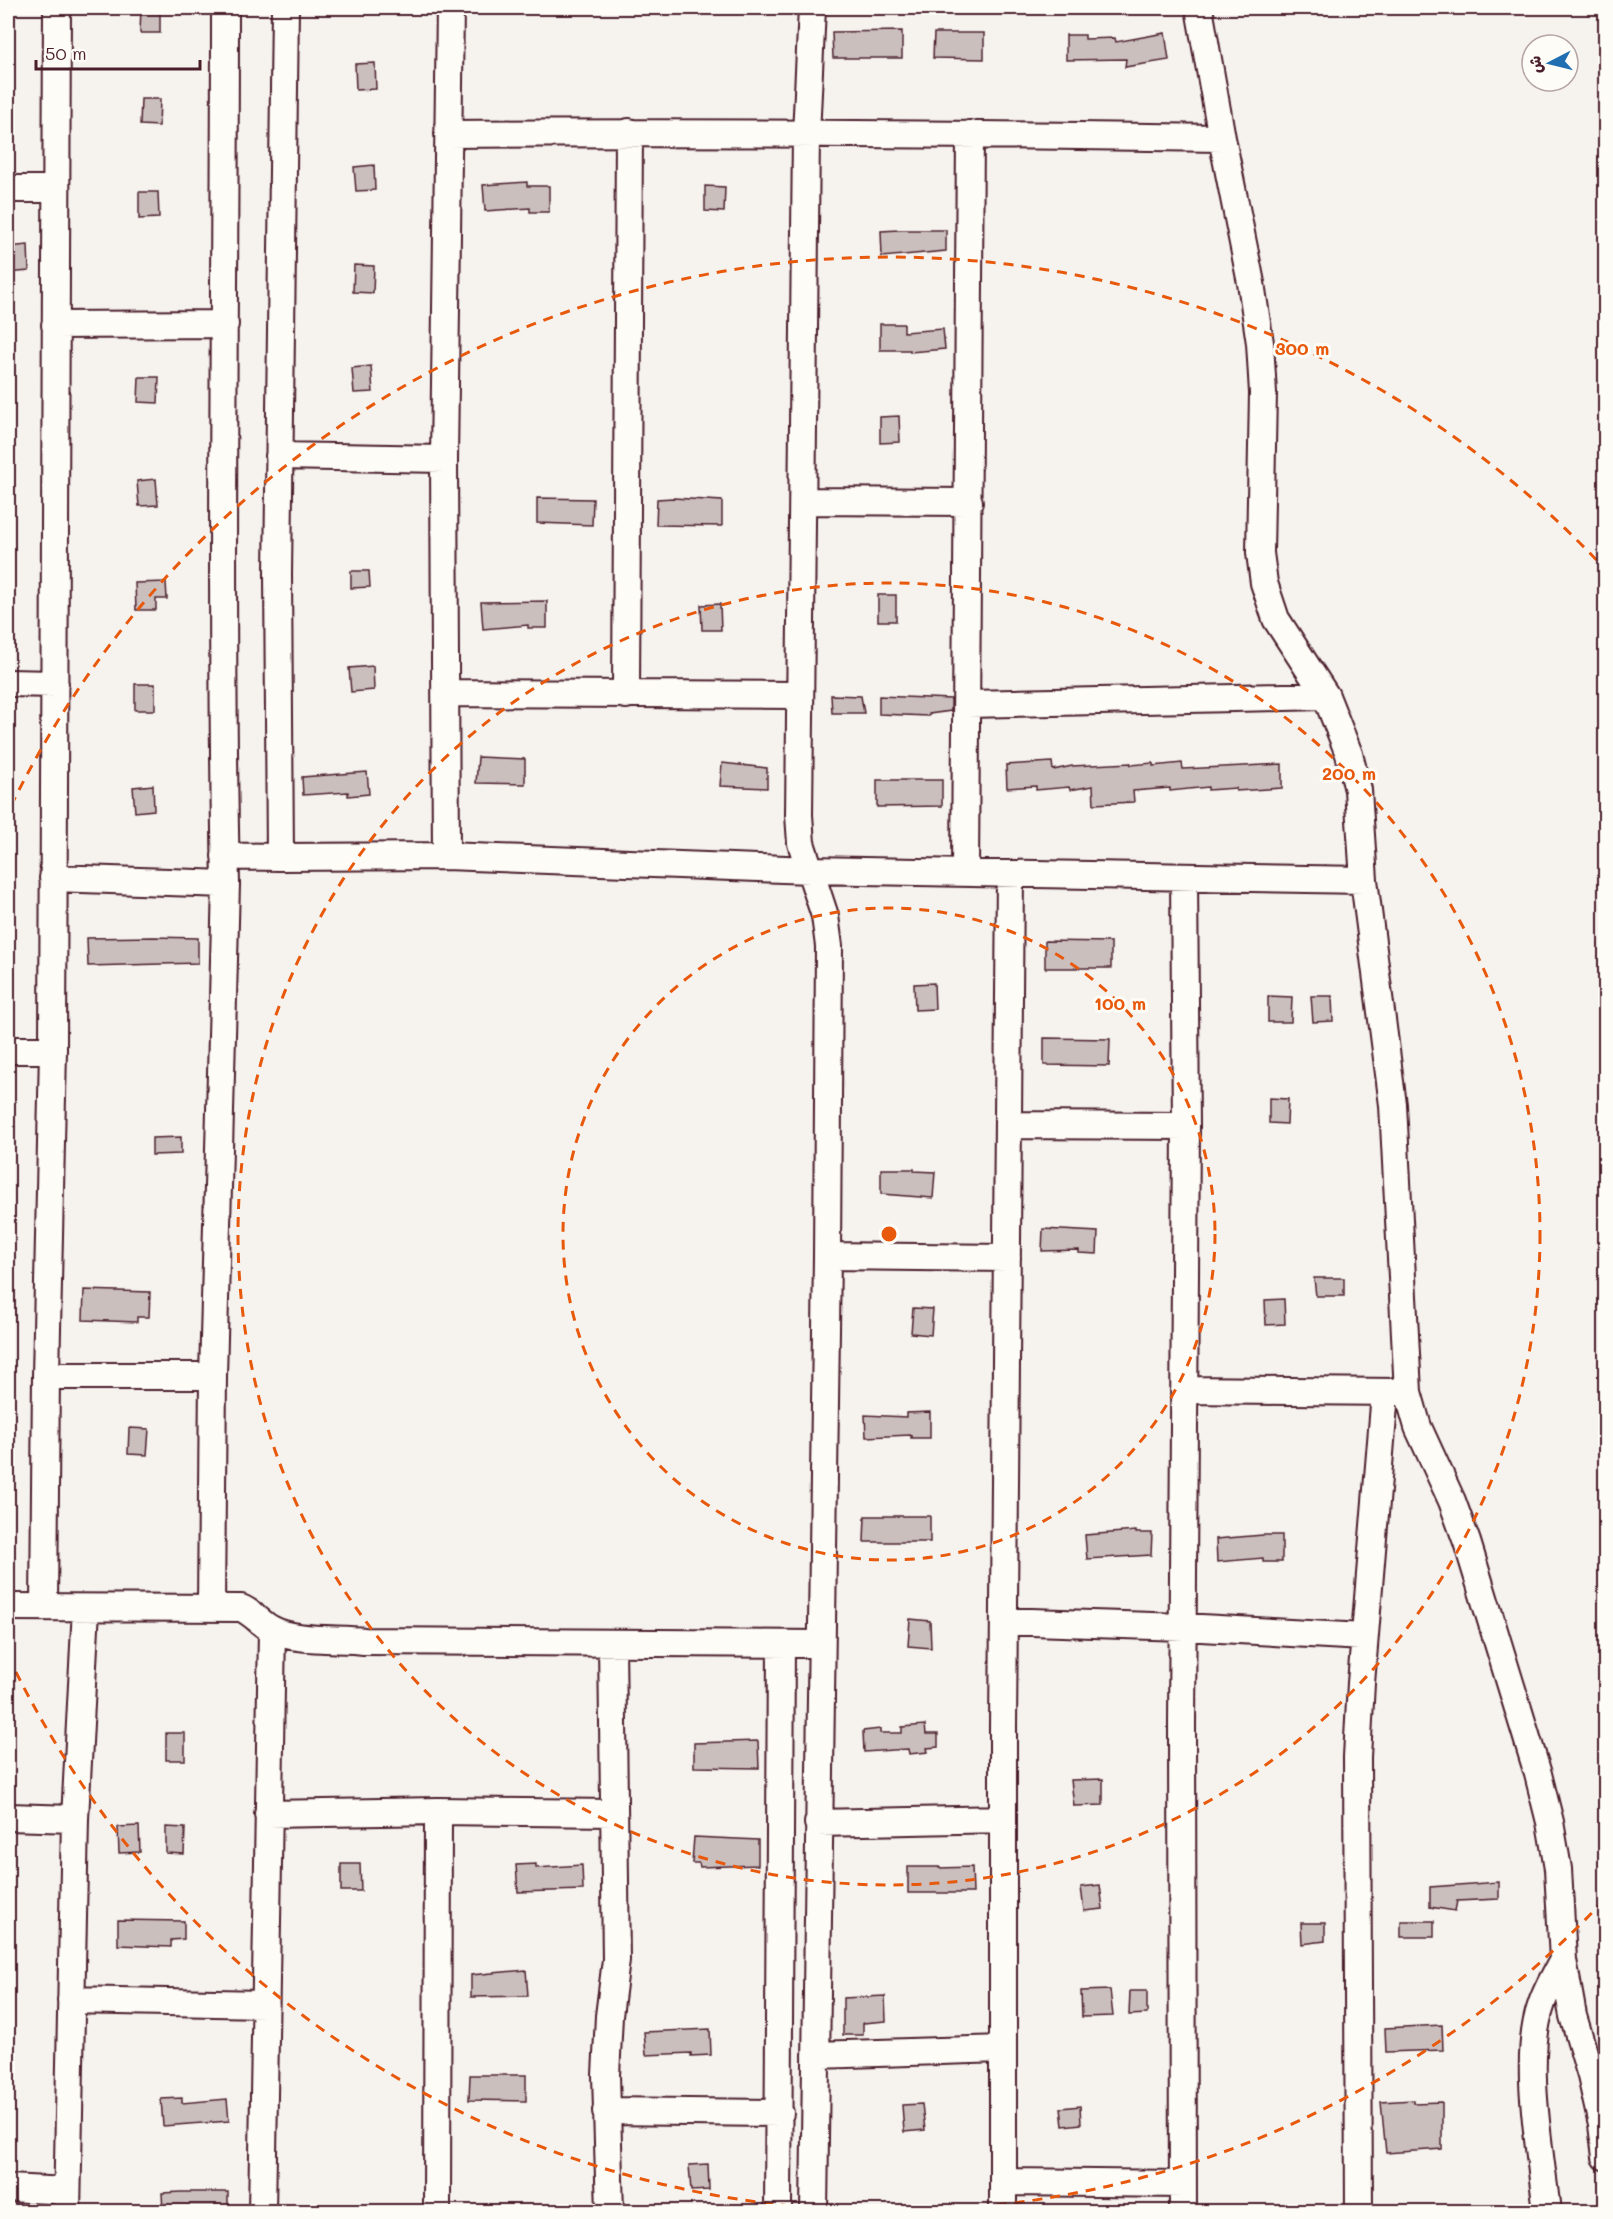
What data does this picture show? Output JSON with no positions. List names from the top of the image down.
{
  "scale_bar": "50 m",
  "north": "left",
  "rings": ["300 m", "200 m", "100 m"]
}
